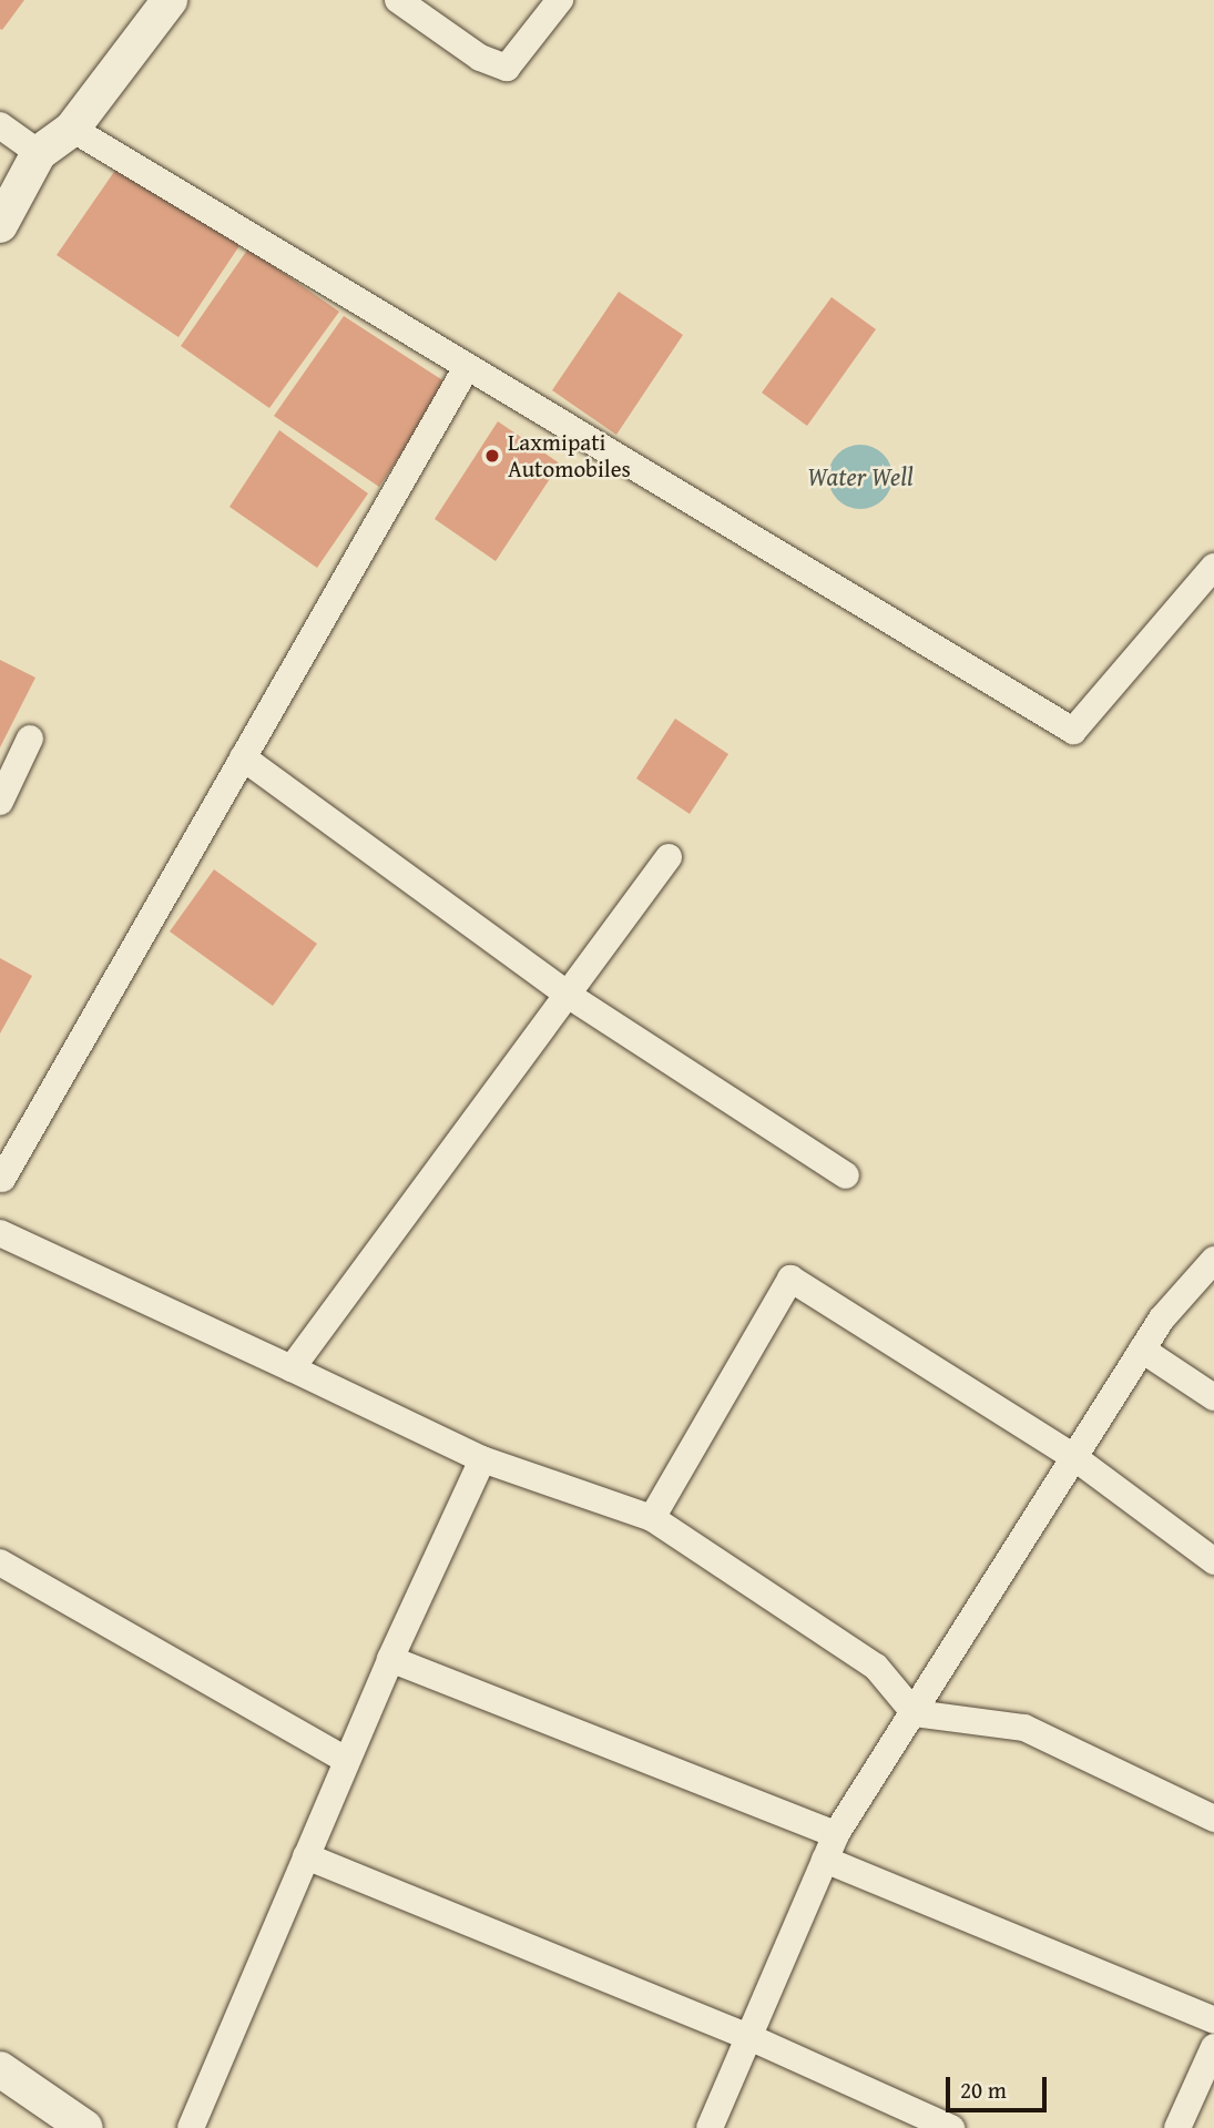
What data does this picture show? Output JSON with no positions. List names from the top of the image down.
{
  "water": ["Water Well"],
  "places": ["Laxmipati Automobiles"],
  "scale_bar": "20 m"
}
